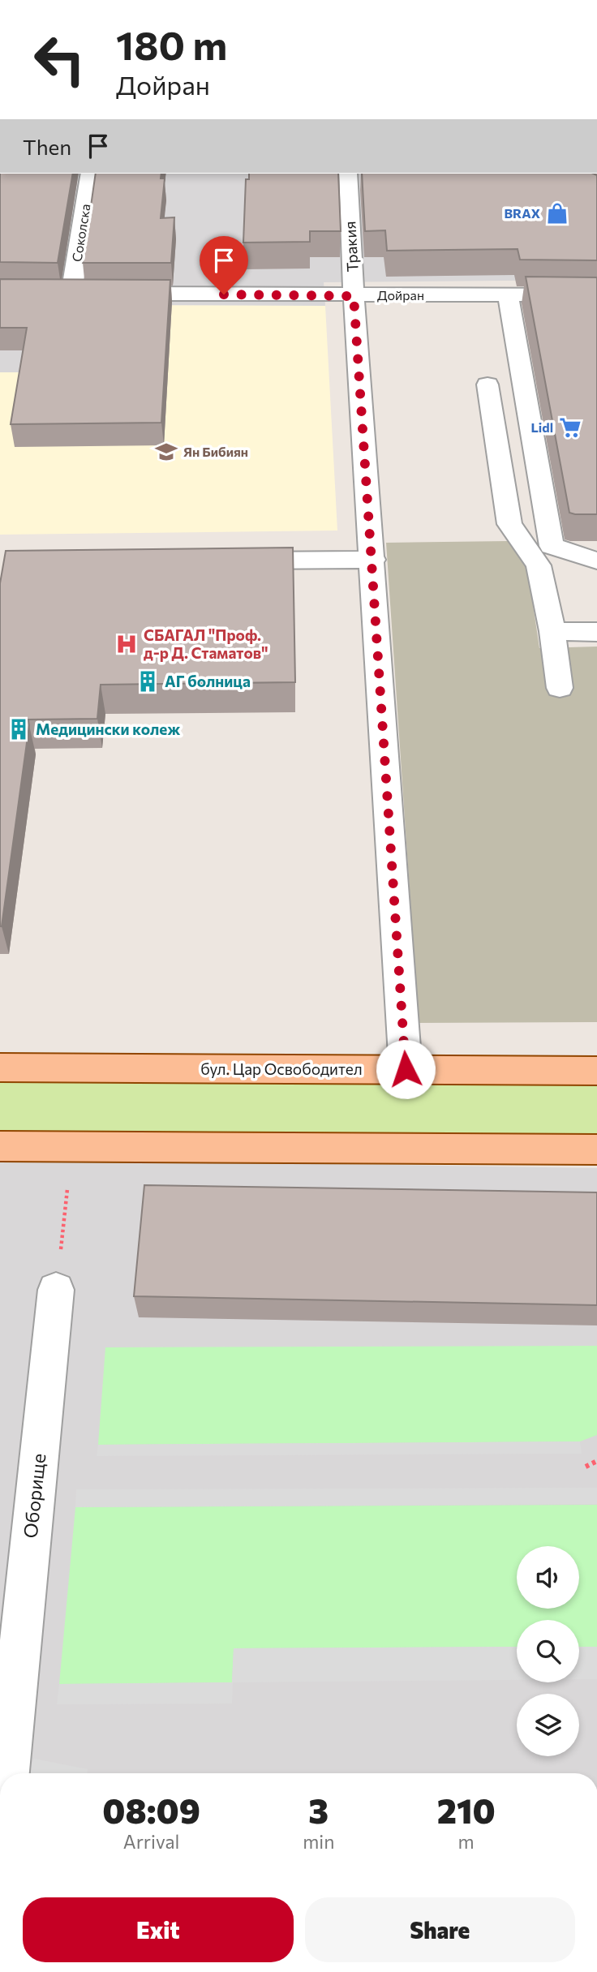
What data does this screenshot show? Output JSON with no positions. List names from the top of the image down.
{
  "streets": {
    "main road": ["бул. Цар Освободител"],
    "street": [
      "Соколска",
      "Тракия",
      "Дойран",
      "Оборище"
    ]
  },
  "crossings": [
    ["Соколска", "Дойран"],
    ["Тракия", "Дойран"],
    ["Тракия", "бул. Цар Освободител"]
  ],
  "places": {
    "shop": ["BRAX"],
    "supermarket": ["Lidl"],
    "school or university": ["Ян Бибиян"],
    "hospital": ["СБАГАЛ \"Проф. д-р Д. Стаматов\""],
    "building": ["АГ болница", "Медицински колеж"]
  },
  "page": {
    "turn": ["180 m", "Дойран"],
    "then": "Then",
    "eta": [
      "08:09",
      "Arrival",
      "3",
      "min",
      "210",
      "m"
    ],
    "buttons": ["Exit", "Share"]
  }
}
